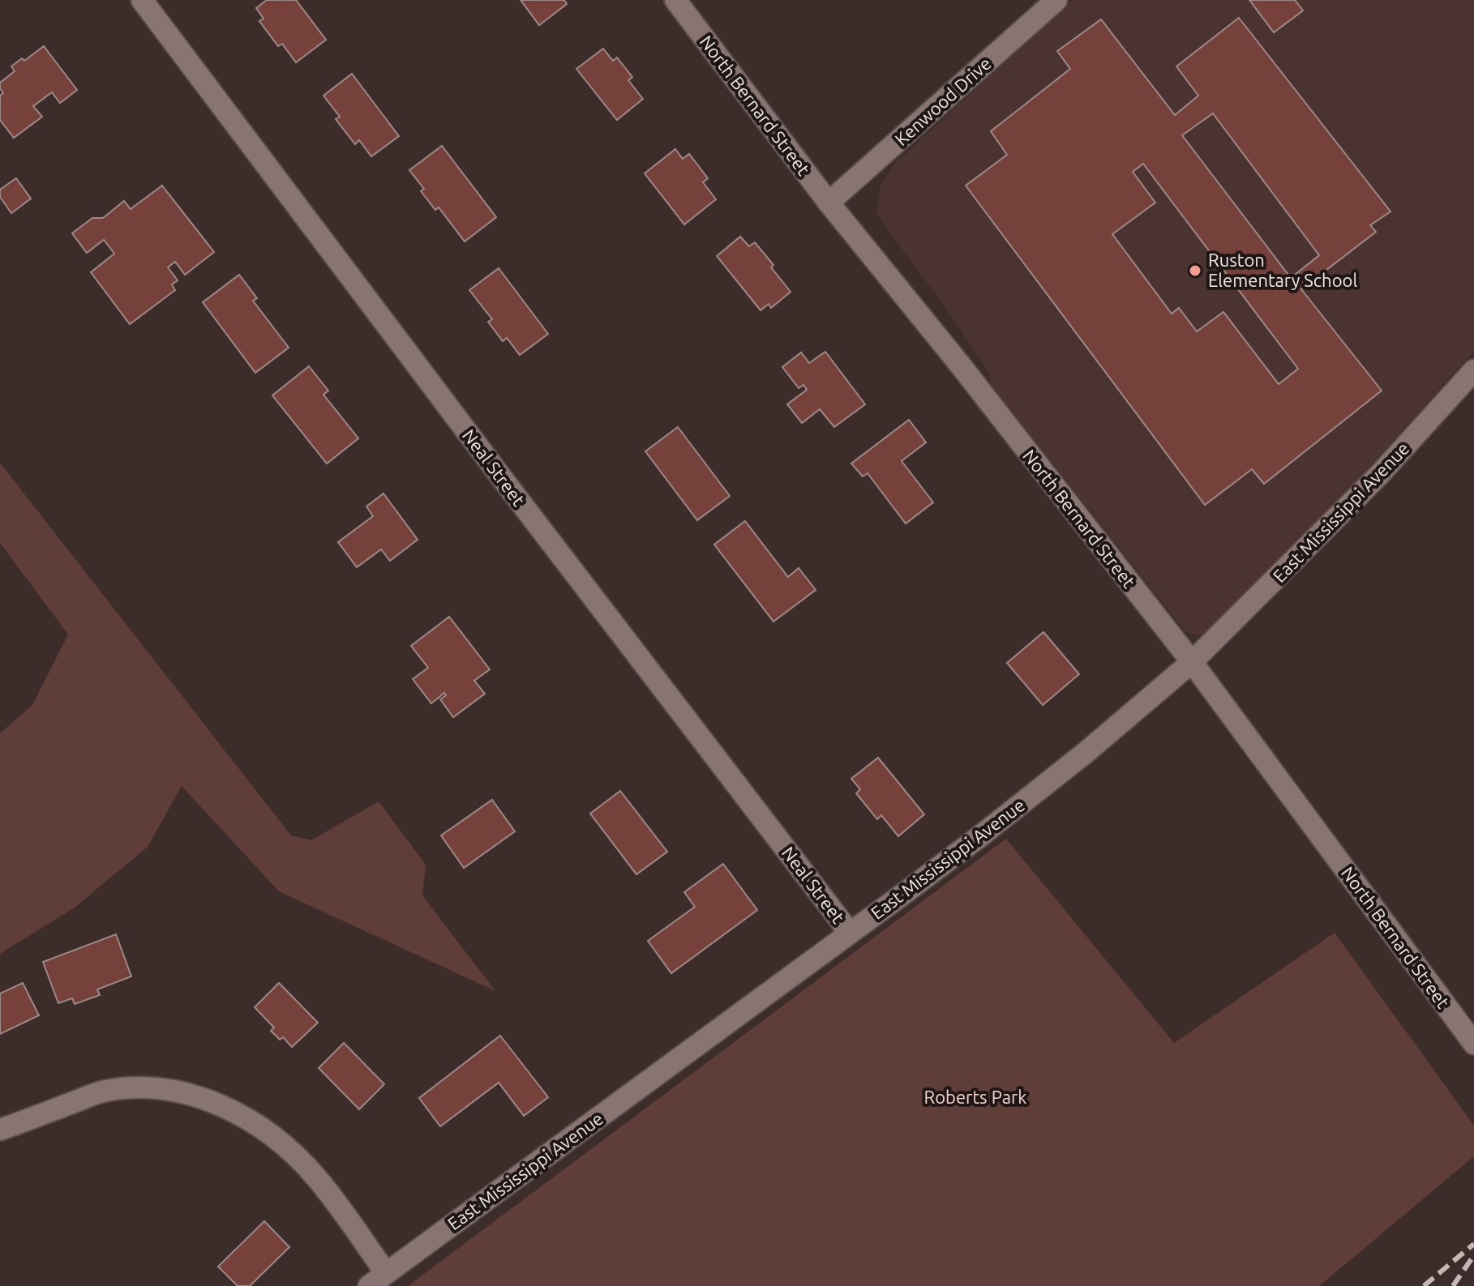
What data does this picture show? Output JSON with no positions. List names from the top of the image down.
{
  "streets": {
    "street": [
      "Kenwood Drive",
      "North Bernard Street",
      "Neal Street",
      "East Mississippi Avenue"
    ]
  },
  "crossings": [
    ["Kenwood Drive", "North Bernard Street"],
    ["North Bernard Street", "East Mississippi Avenue"],
    ["Neal Street", "East Mississippi Avenue"]
  ],
  "parks": ["Roberts Park"],
  "places": ["Ruston Elementary School"]
}
